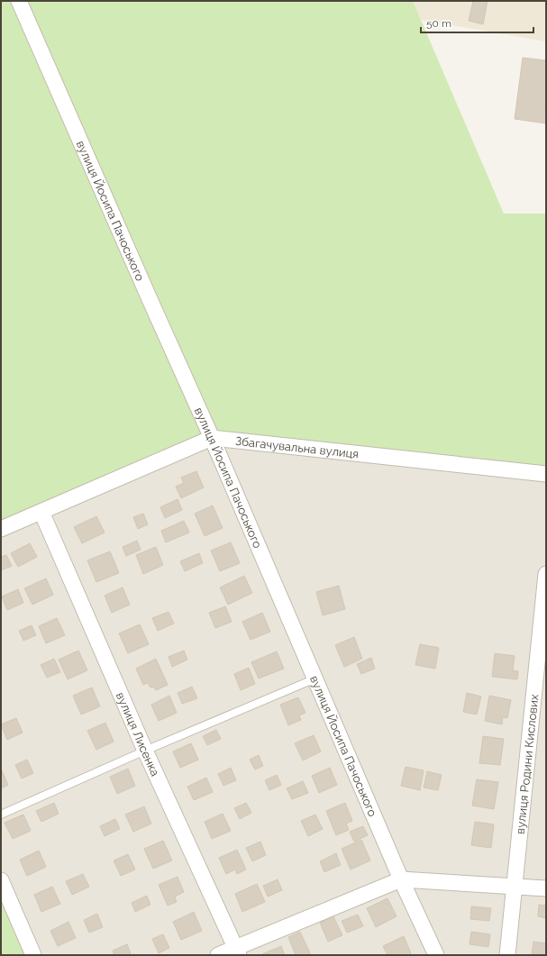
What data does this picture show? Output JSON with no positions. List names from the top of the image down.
{
  "streets": {
    "street": [
      "вулиця Йосипа Пачоського",
      "Збагачувальна вулиця",
      "вулиця Лисенка",
      "вулиця Родини Кислових"
    ]
  },
  "crossings": [
    ["вулиця Йосипа Пачоського", "Збагачувальна вулиця"],
    ["Збагачувальна вулиця", "вулиця Лисенка"]
  ],
  "scale_bar": "50 m"
}
